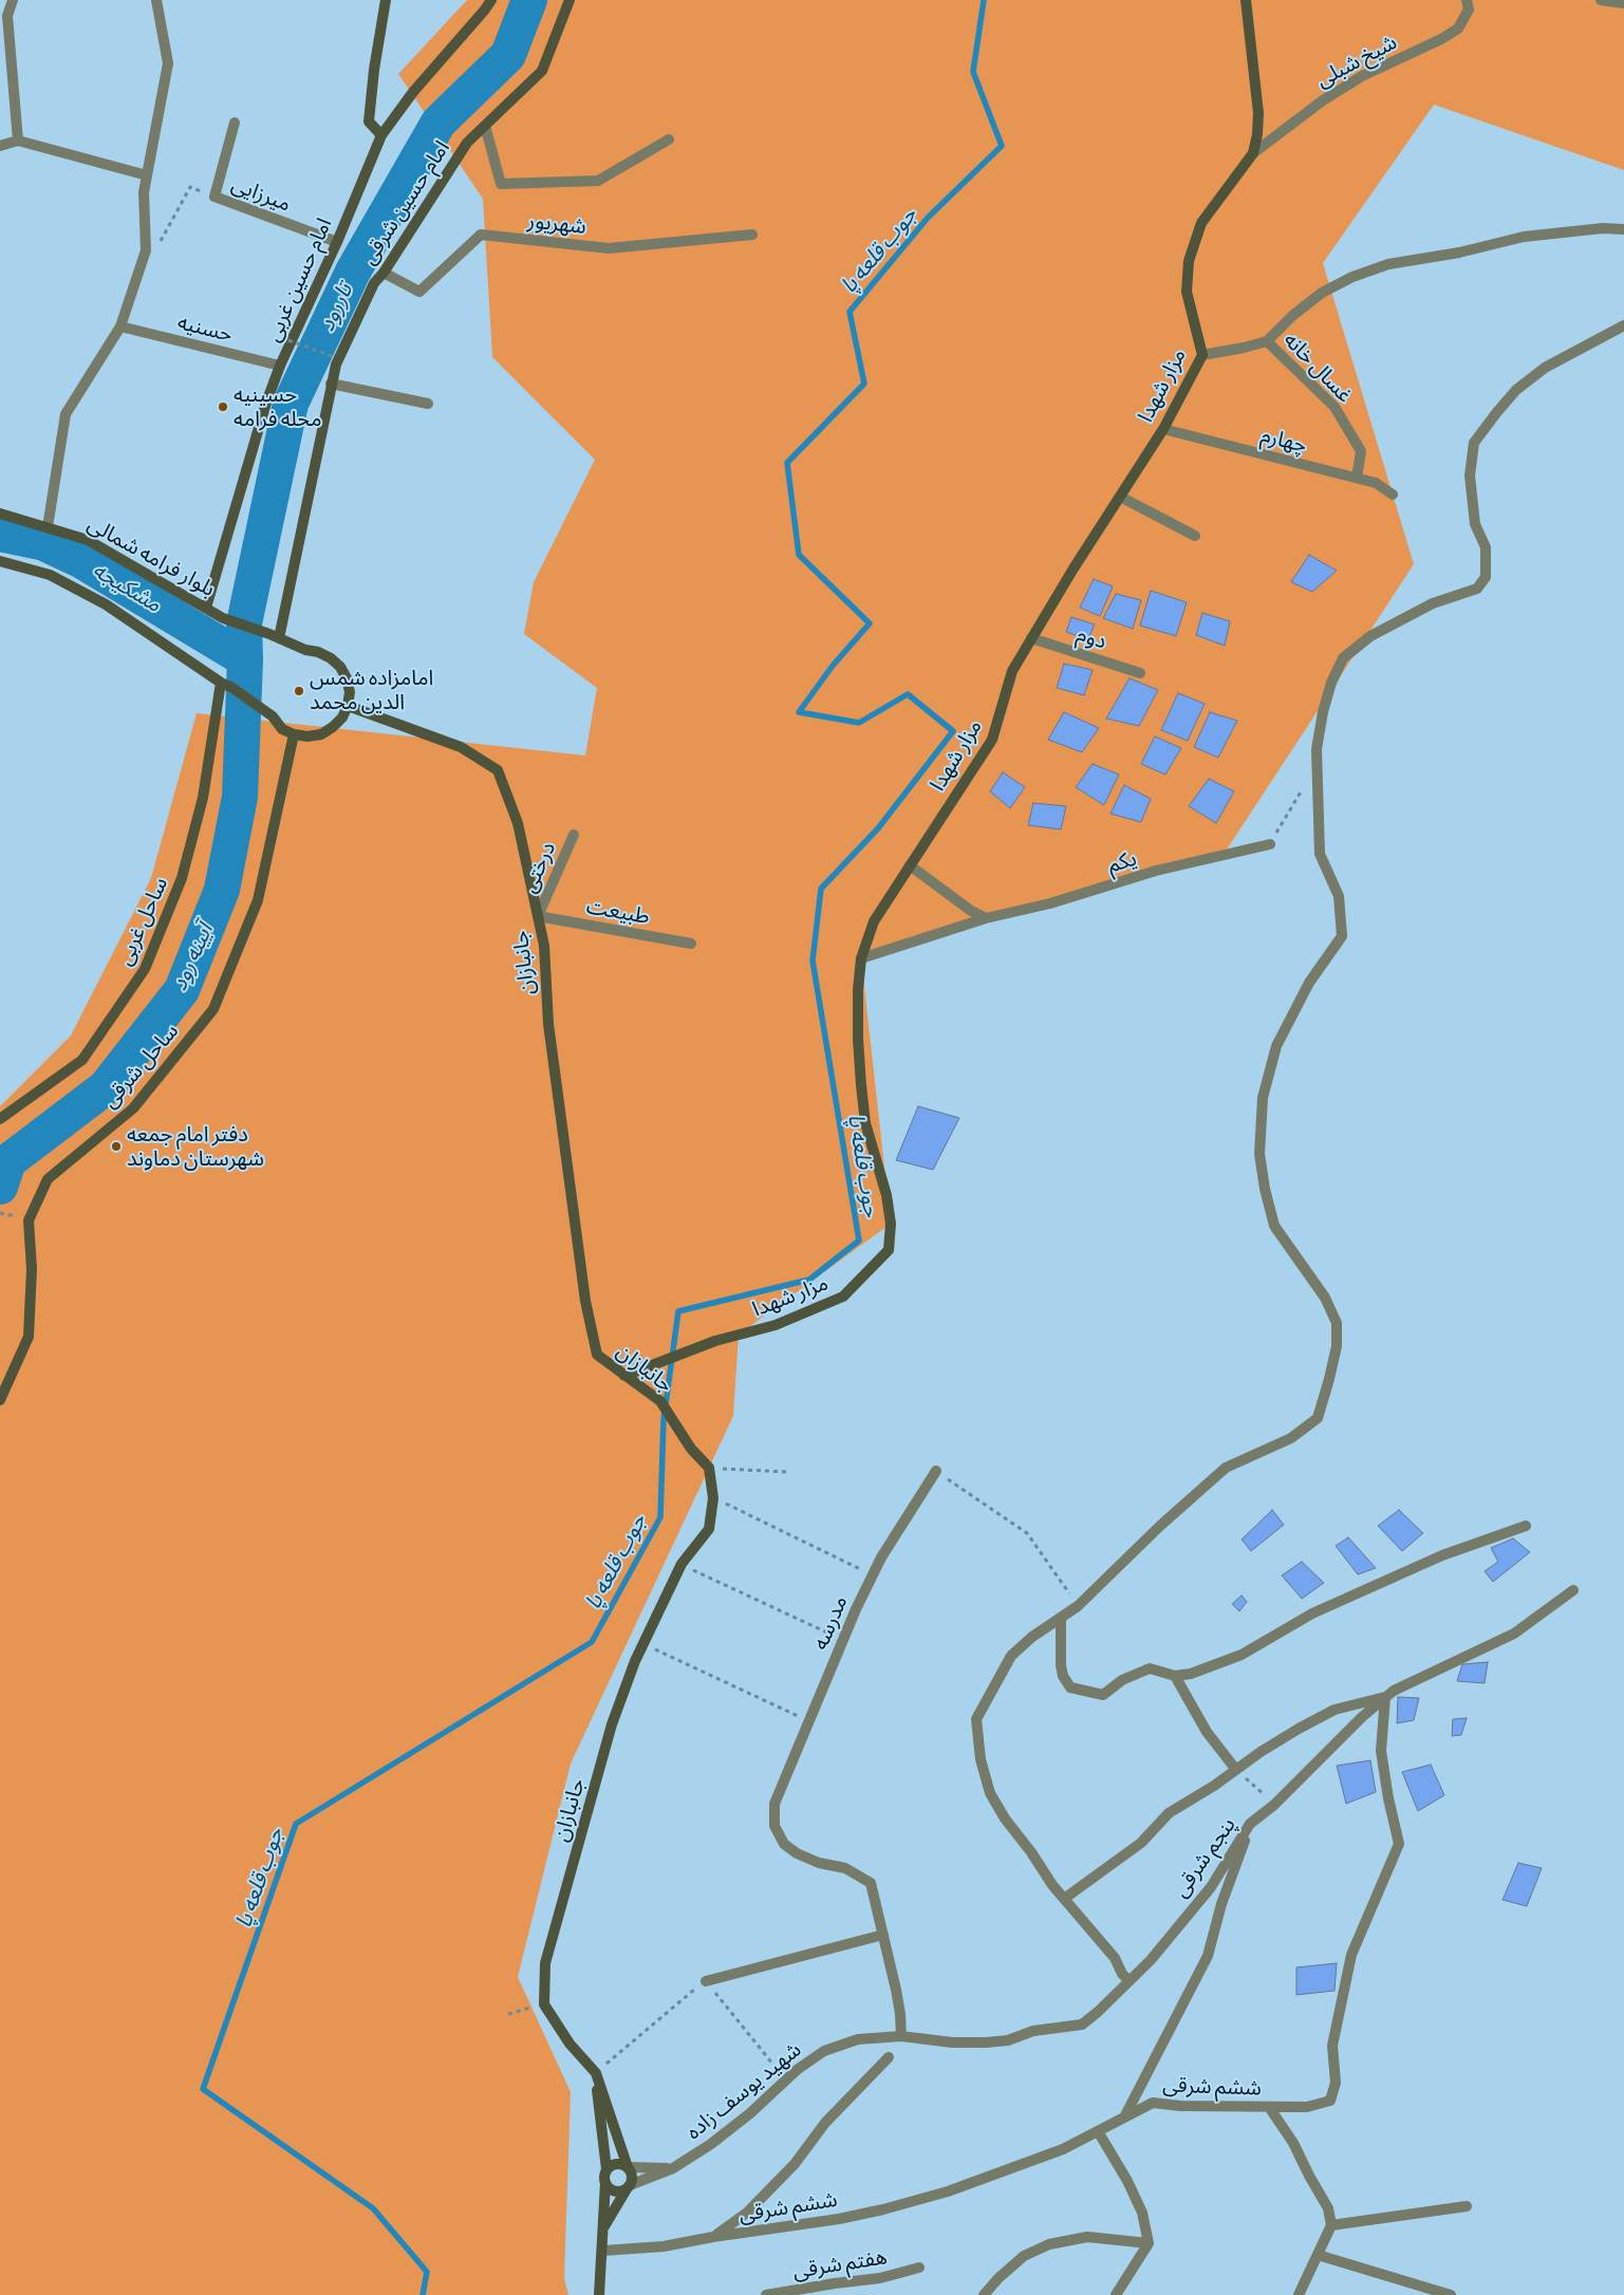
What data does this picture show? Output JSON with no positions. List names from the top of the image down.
{
  "streets": {
    "street": [
      "شیخ شبلی",
      "میرزایی",
      "امام حسین شرقی",
      "شهریور",
      "امام حسین غربی",
      "حسنیه",
      "غسال خانه",
      "مزار شهدا",
      "چهارم",
      "بلوار فرامه شمالی",
      "دوم",
      "یکم",
      "درختی",
      "طبیعت",
      "ساحل غربی",
      "جانبازان",
      "ساحل شرقی",
      "مدرسه",
      "پنجم شرقی",
      "ششم شرقی",
      "شهید یوسف زاده",
      "هفتم شرقی"
    ]
  },
  "crossings": [
    ["شیخ شبلی", "مزار شهدا"],
    ["میرزایی", "امام حسین غربی"],
    ["امام حسین شرقی", "شهریور"],
    ["امام حسین شرقی", "بلوار فرامه شمالی"],
    ["امام حسین غربی", "حسنیه"],
    ["امام حسین غربی", "بلوار فرامه شمالی"],
    ["غسال خانه", "چهارم"],
    ["مزار شهدا", "چهارم"],
    ["مزار شهدا", "دوم"],
    ["مزار شهدا", "یکم"],
    ["مزار شهدا", "جانبازان"],
    ["بلوار فرامه شمالی", "جانبازان"],
    ["درختی", "طبیعت"],
    ["درختی", "جانبازان"],
    ["طبیعت", "جانبازان"],
    ["پنجم شرقی", "ششم شرقی"],
    ["پنجم شرقی", "شهید یوسف زاده"]
  ],
  "water": [
    "جوب قلعه پا",
    "تاررود",
    "مشکیجه",
    "آیینه رود"
  ],
  "places": ["حسینیه محله فرامه", "امامزاده شمس الدین محمد", "دفتر امام جمعه شهرستان دماوند"]
}
